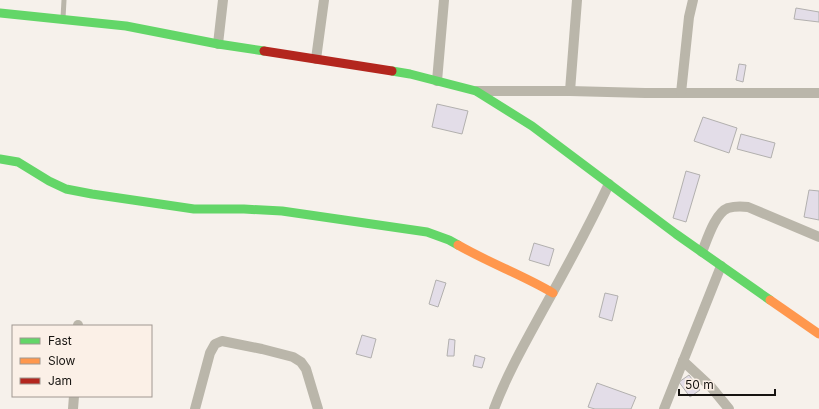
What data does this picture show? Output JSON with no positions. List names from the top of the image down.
{
  "legend": ["Fast", "Slow", "Jam"],
  "scale_bar": "50 m"
}
